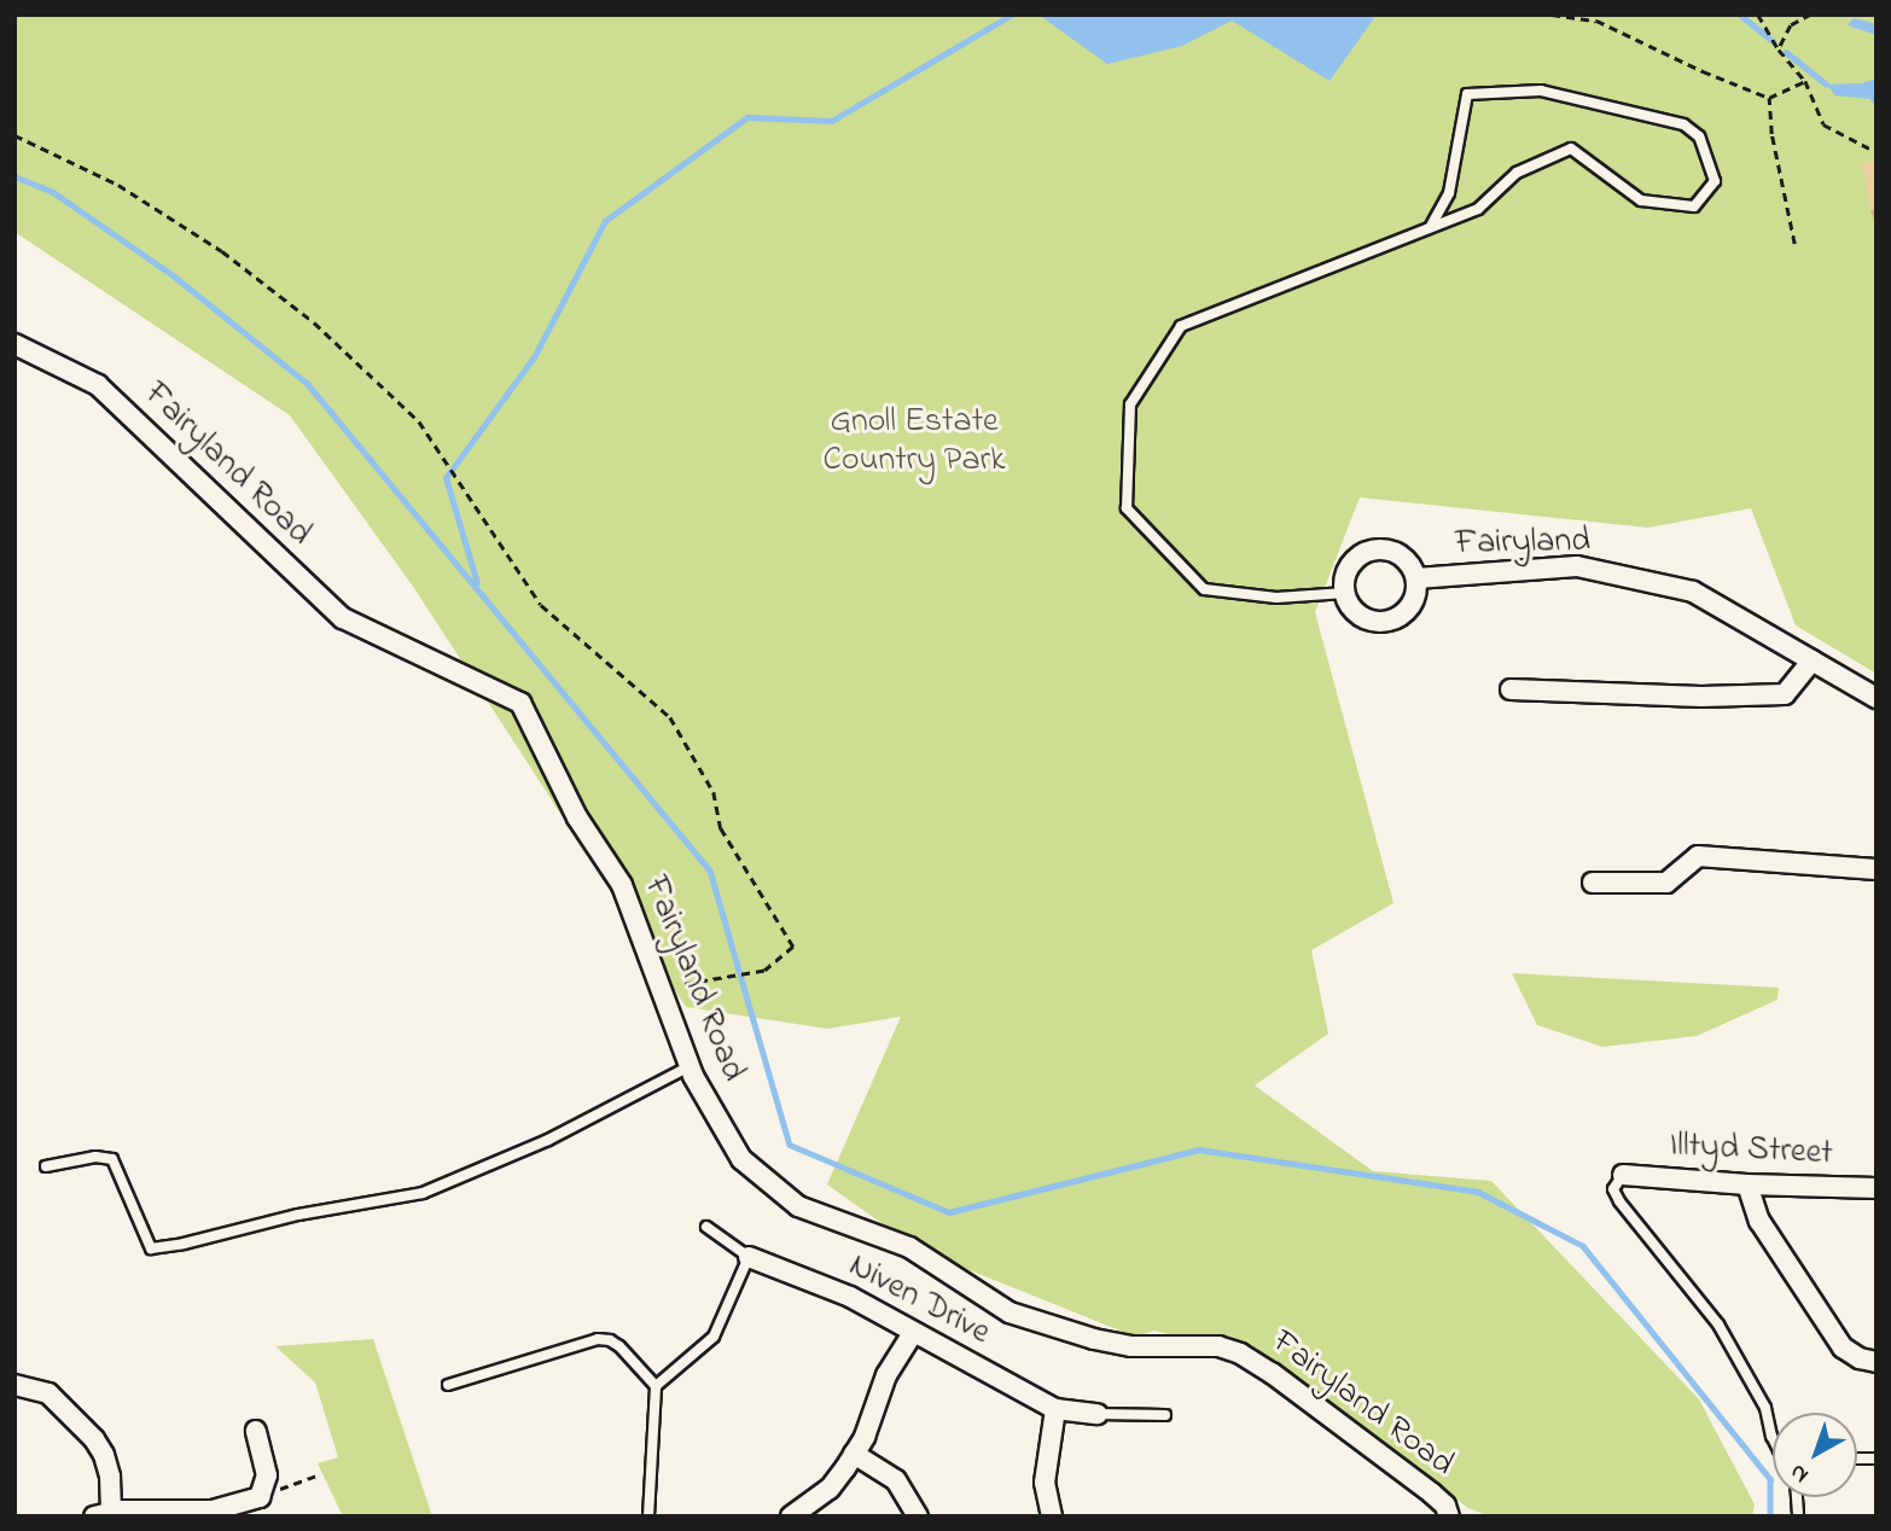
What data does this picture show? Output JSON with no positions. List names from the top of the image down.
{
  "streets": {
    "street": [
      "Fairyland Road",
      "Fairyland",
      "Illtyd Street",
      "Niven Drive"
    ]
  },
  "parks": ["Gnoll Estate Country Park"],
  "north": "bottom left"
}
